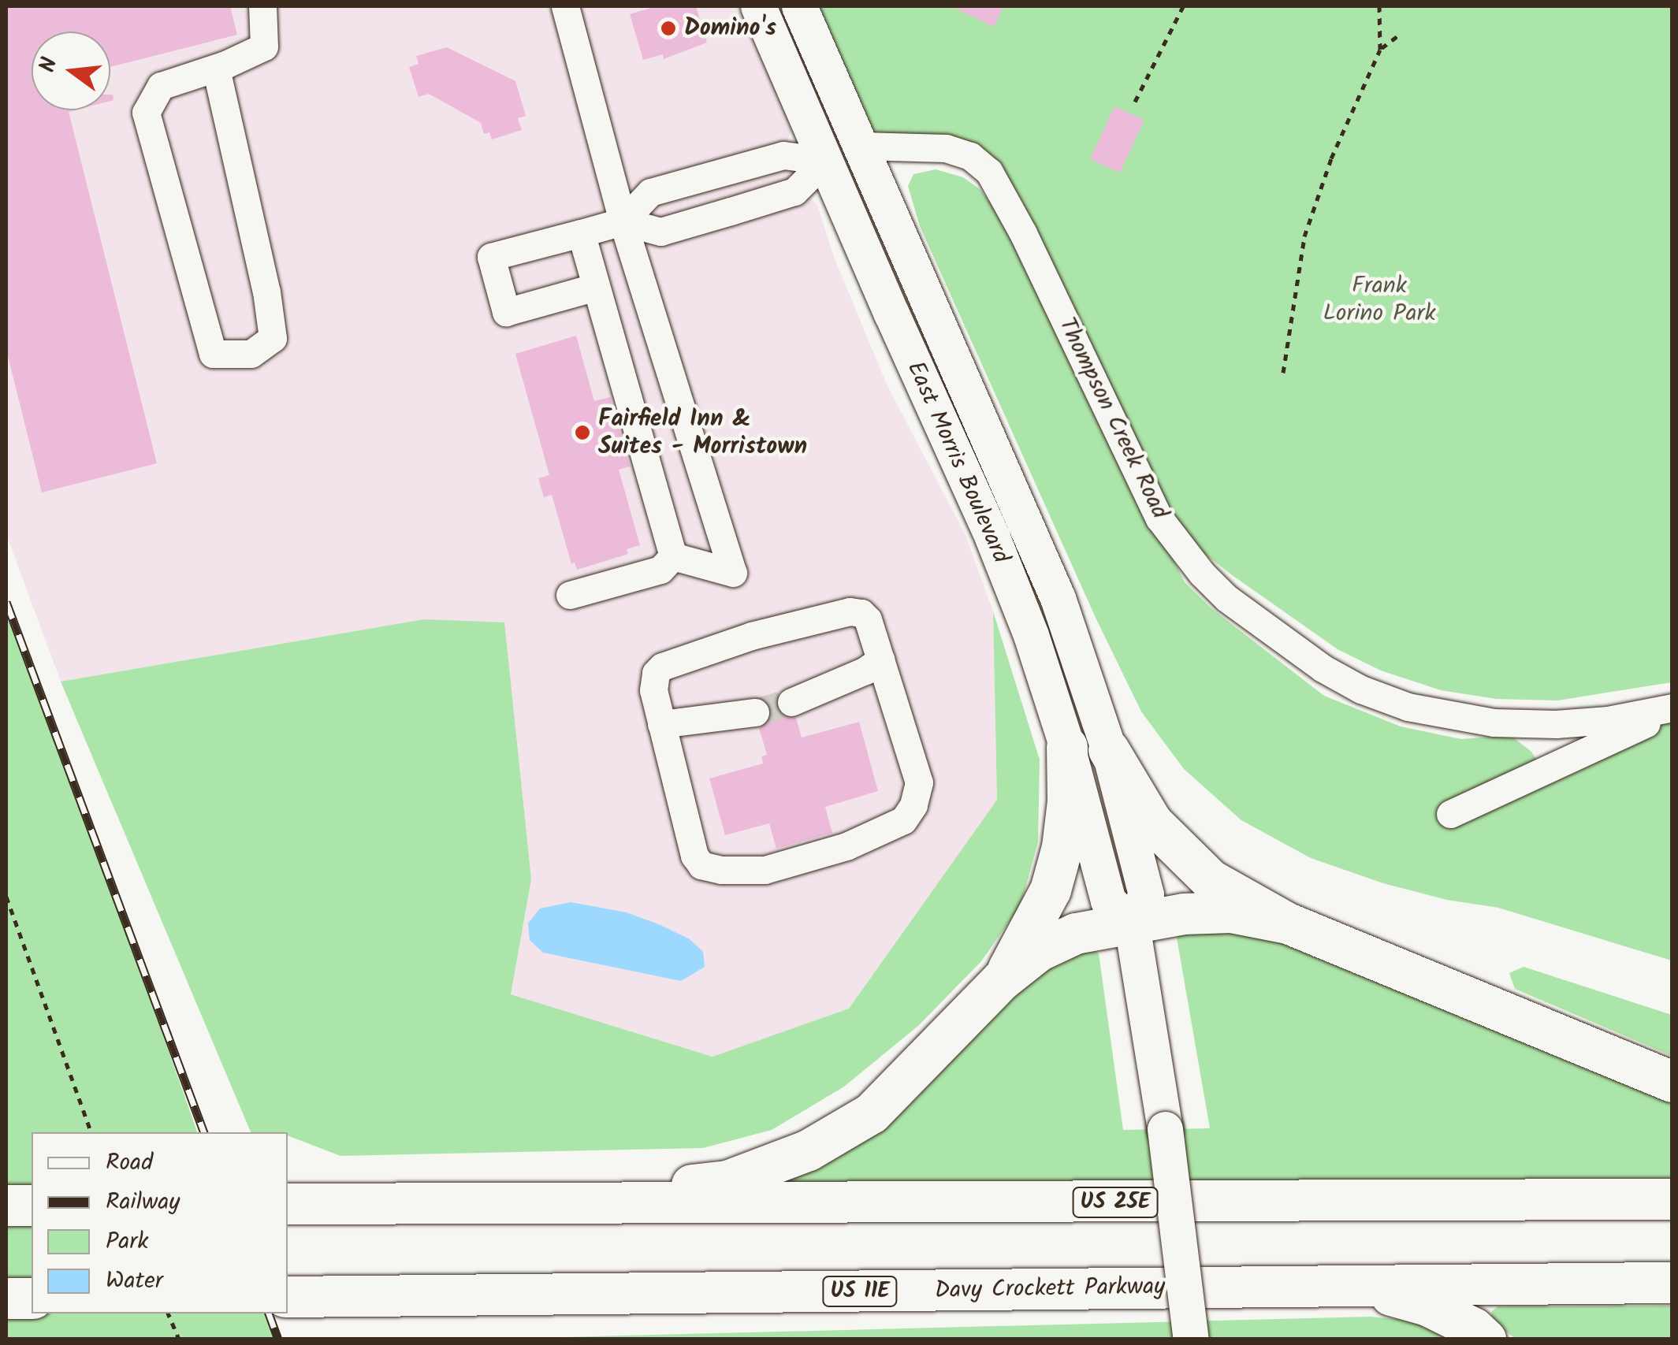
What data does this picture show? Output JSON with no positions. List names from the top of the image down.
{
  "streets": {
    "highway": ["US 25E", "Davy Crockett Parkway", "US 11E"],
    "main road": ["East Morris Boulevard"],
    "street": ["Thompson Creek Road"]
  },
  "crossings": [
    ["Thompson Creek Road", "East Morris Boulevard"]
  ],
  "parks": ["Frank Lorino Park"],
  "places": ["Domino's", "Fairfield Inn & Suites - Morristown"],
  "legend": [
    "Road",
    "Railway",
    "Park",
    "Water"
  ],
  "north": "left"
}
